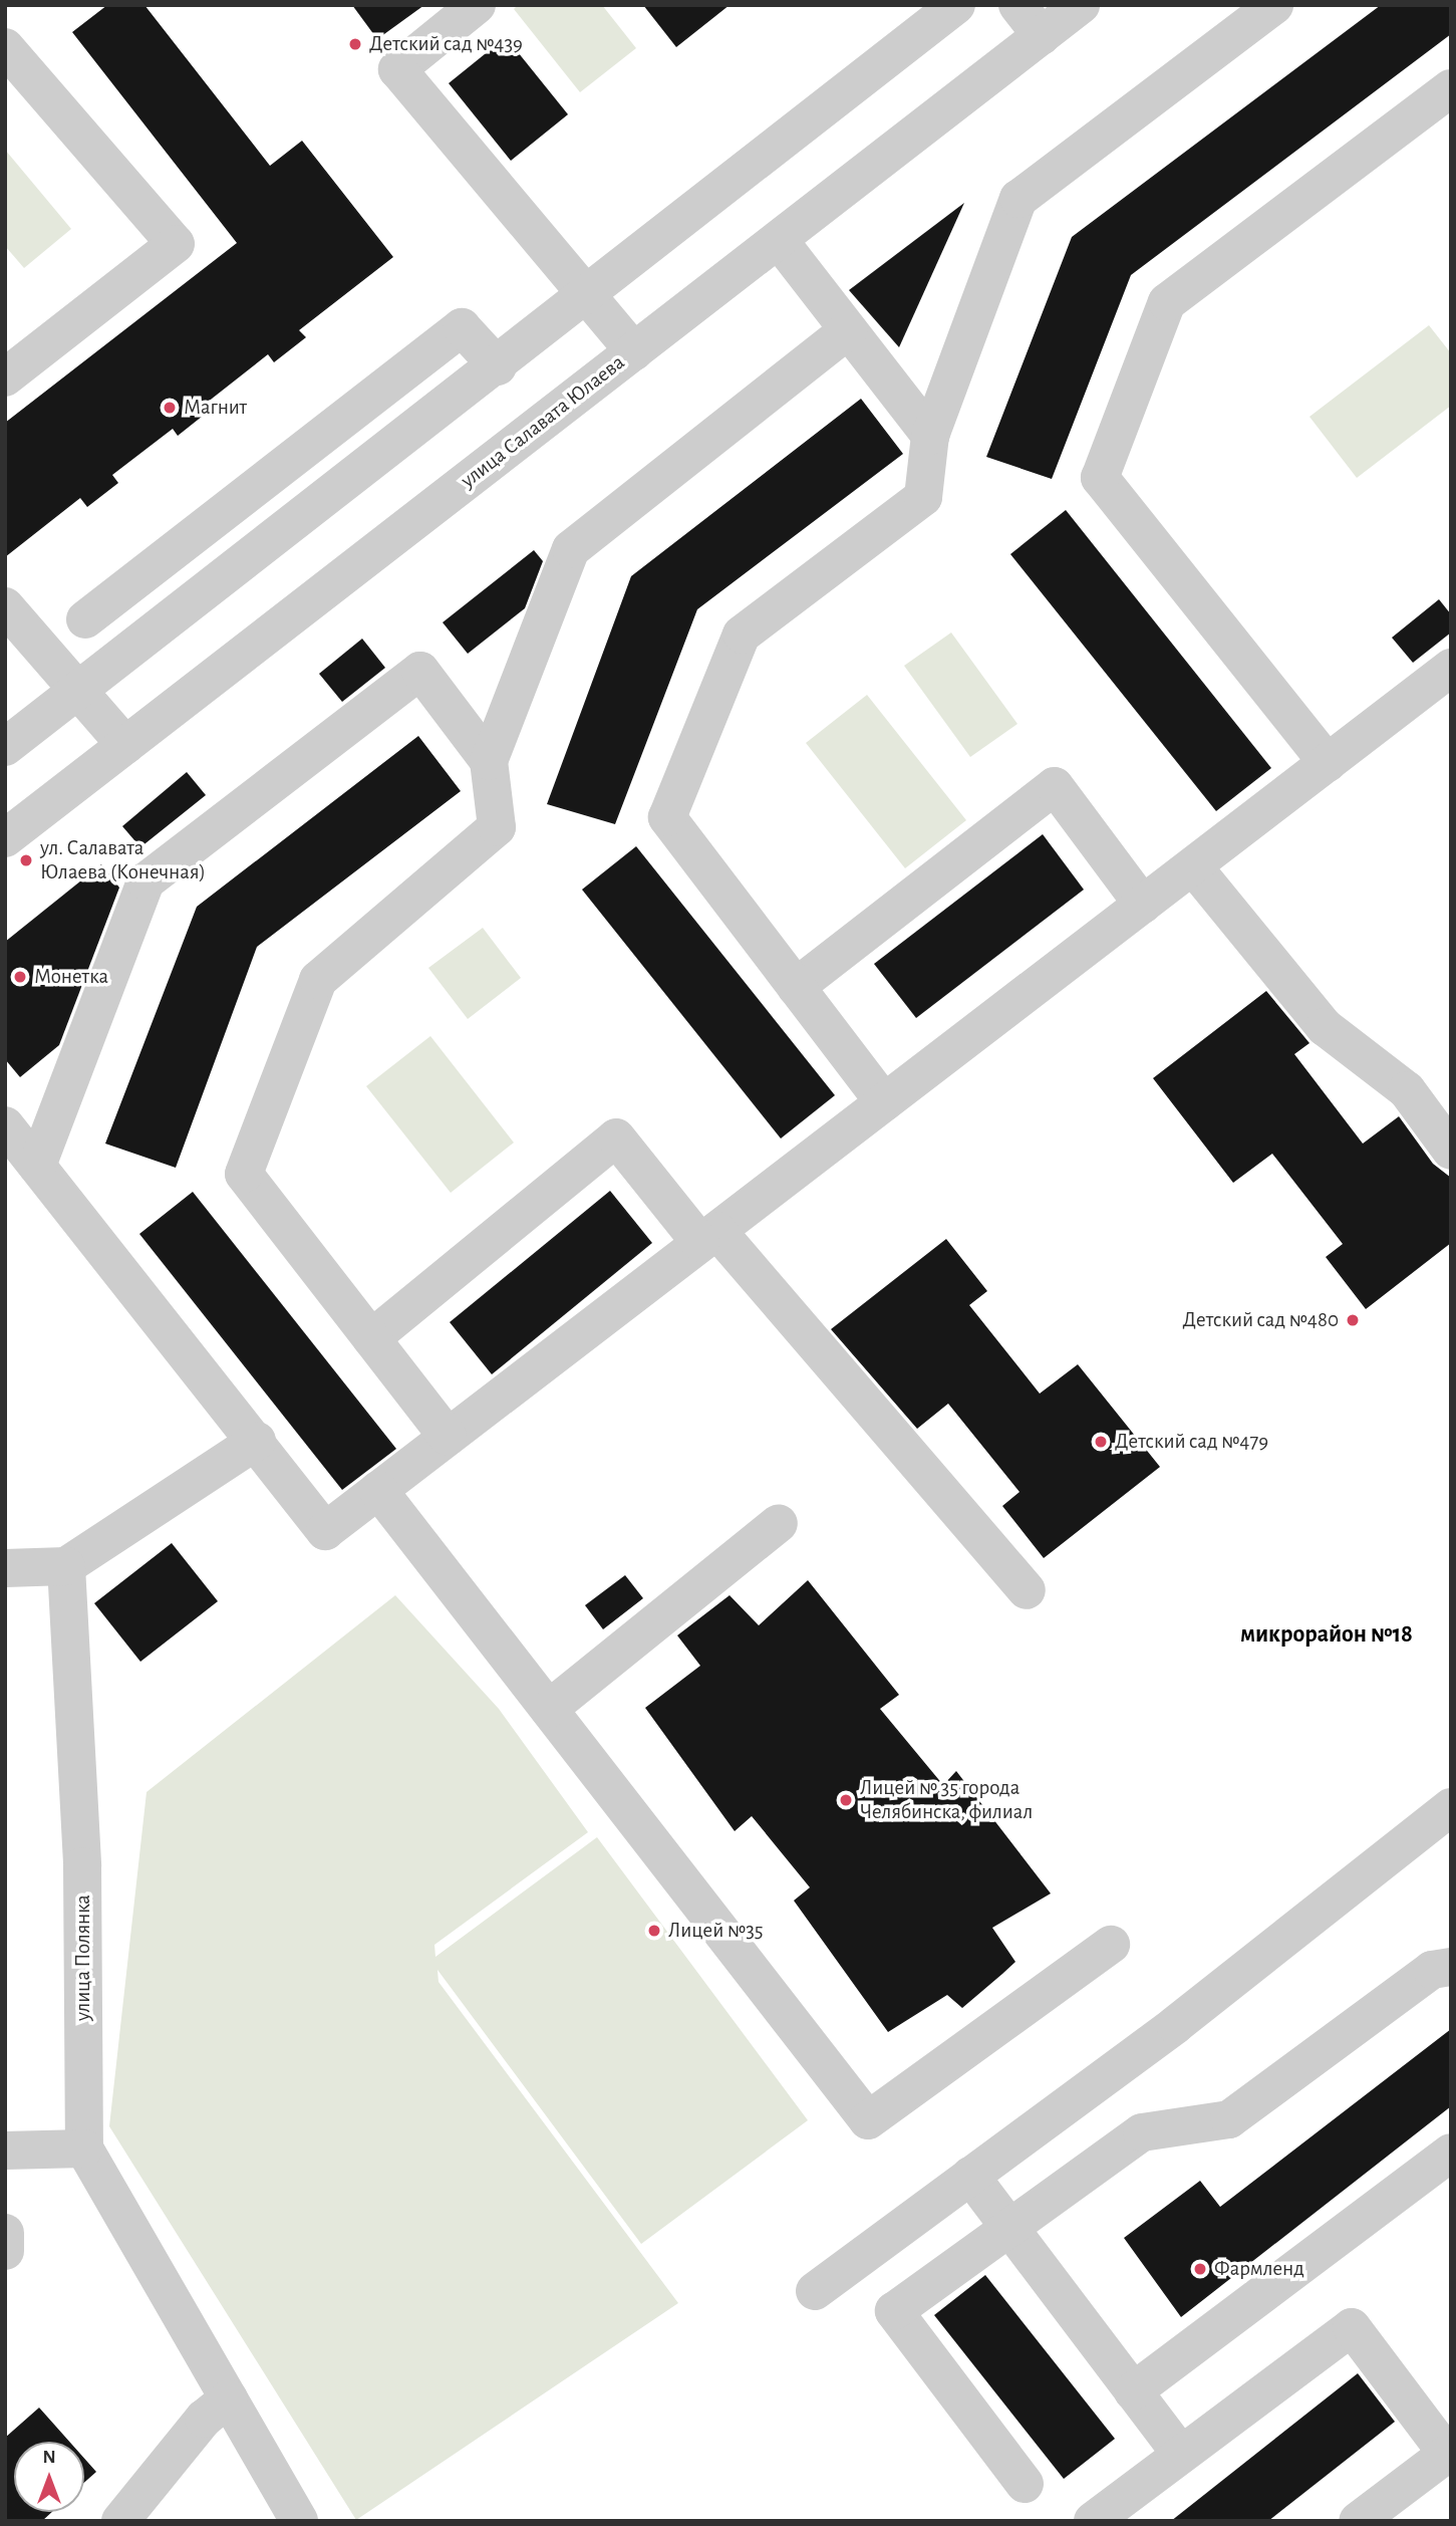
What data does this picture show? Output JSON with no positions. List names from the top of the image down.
{
  "streets": {
    "street": ["улица Салавата Юлаева", "улица Полянка"]
  },
  "districts": ["микрорайон №18"],
  "places": [
    "Детский сад №439",
    "Магнит",
    "ул. Салавата Юлаева (Конечная)",
    "Монетка",
    "Детский сад №480",
    "Детский сад №479",
    "Лицей № 35 города Челябинска, филиал",
    "Лицей №35",
    "Фармленд"
  ],
  "north": "top"
}
